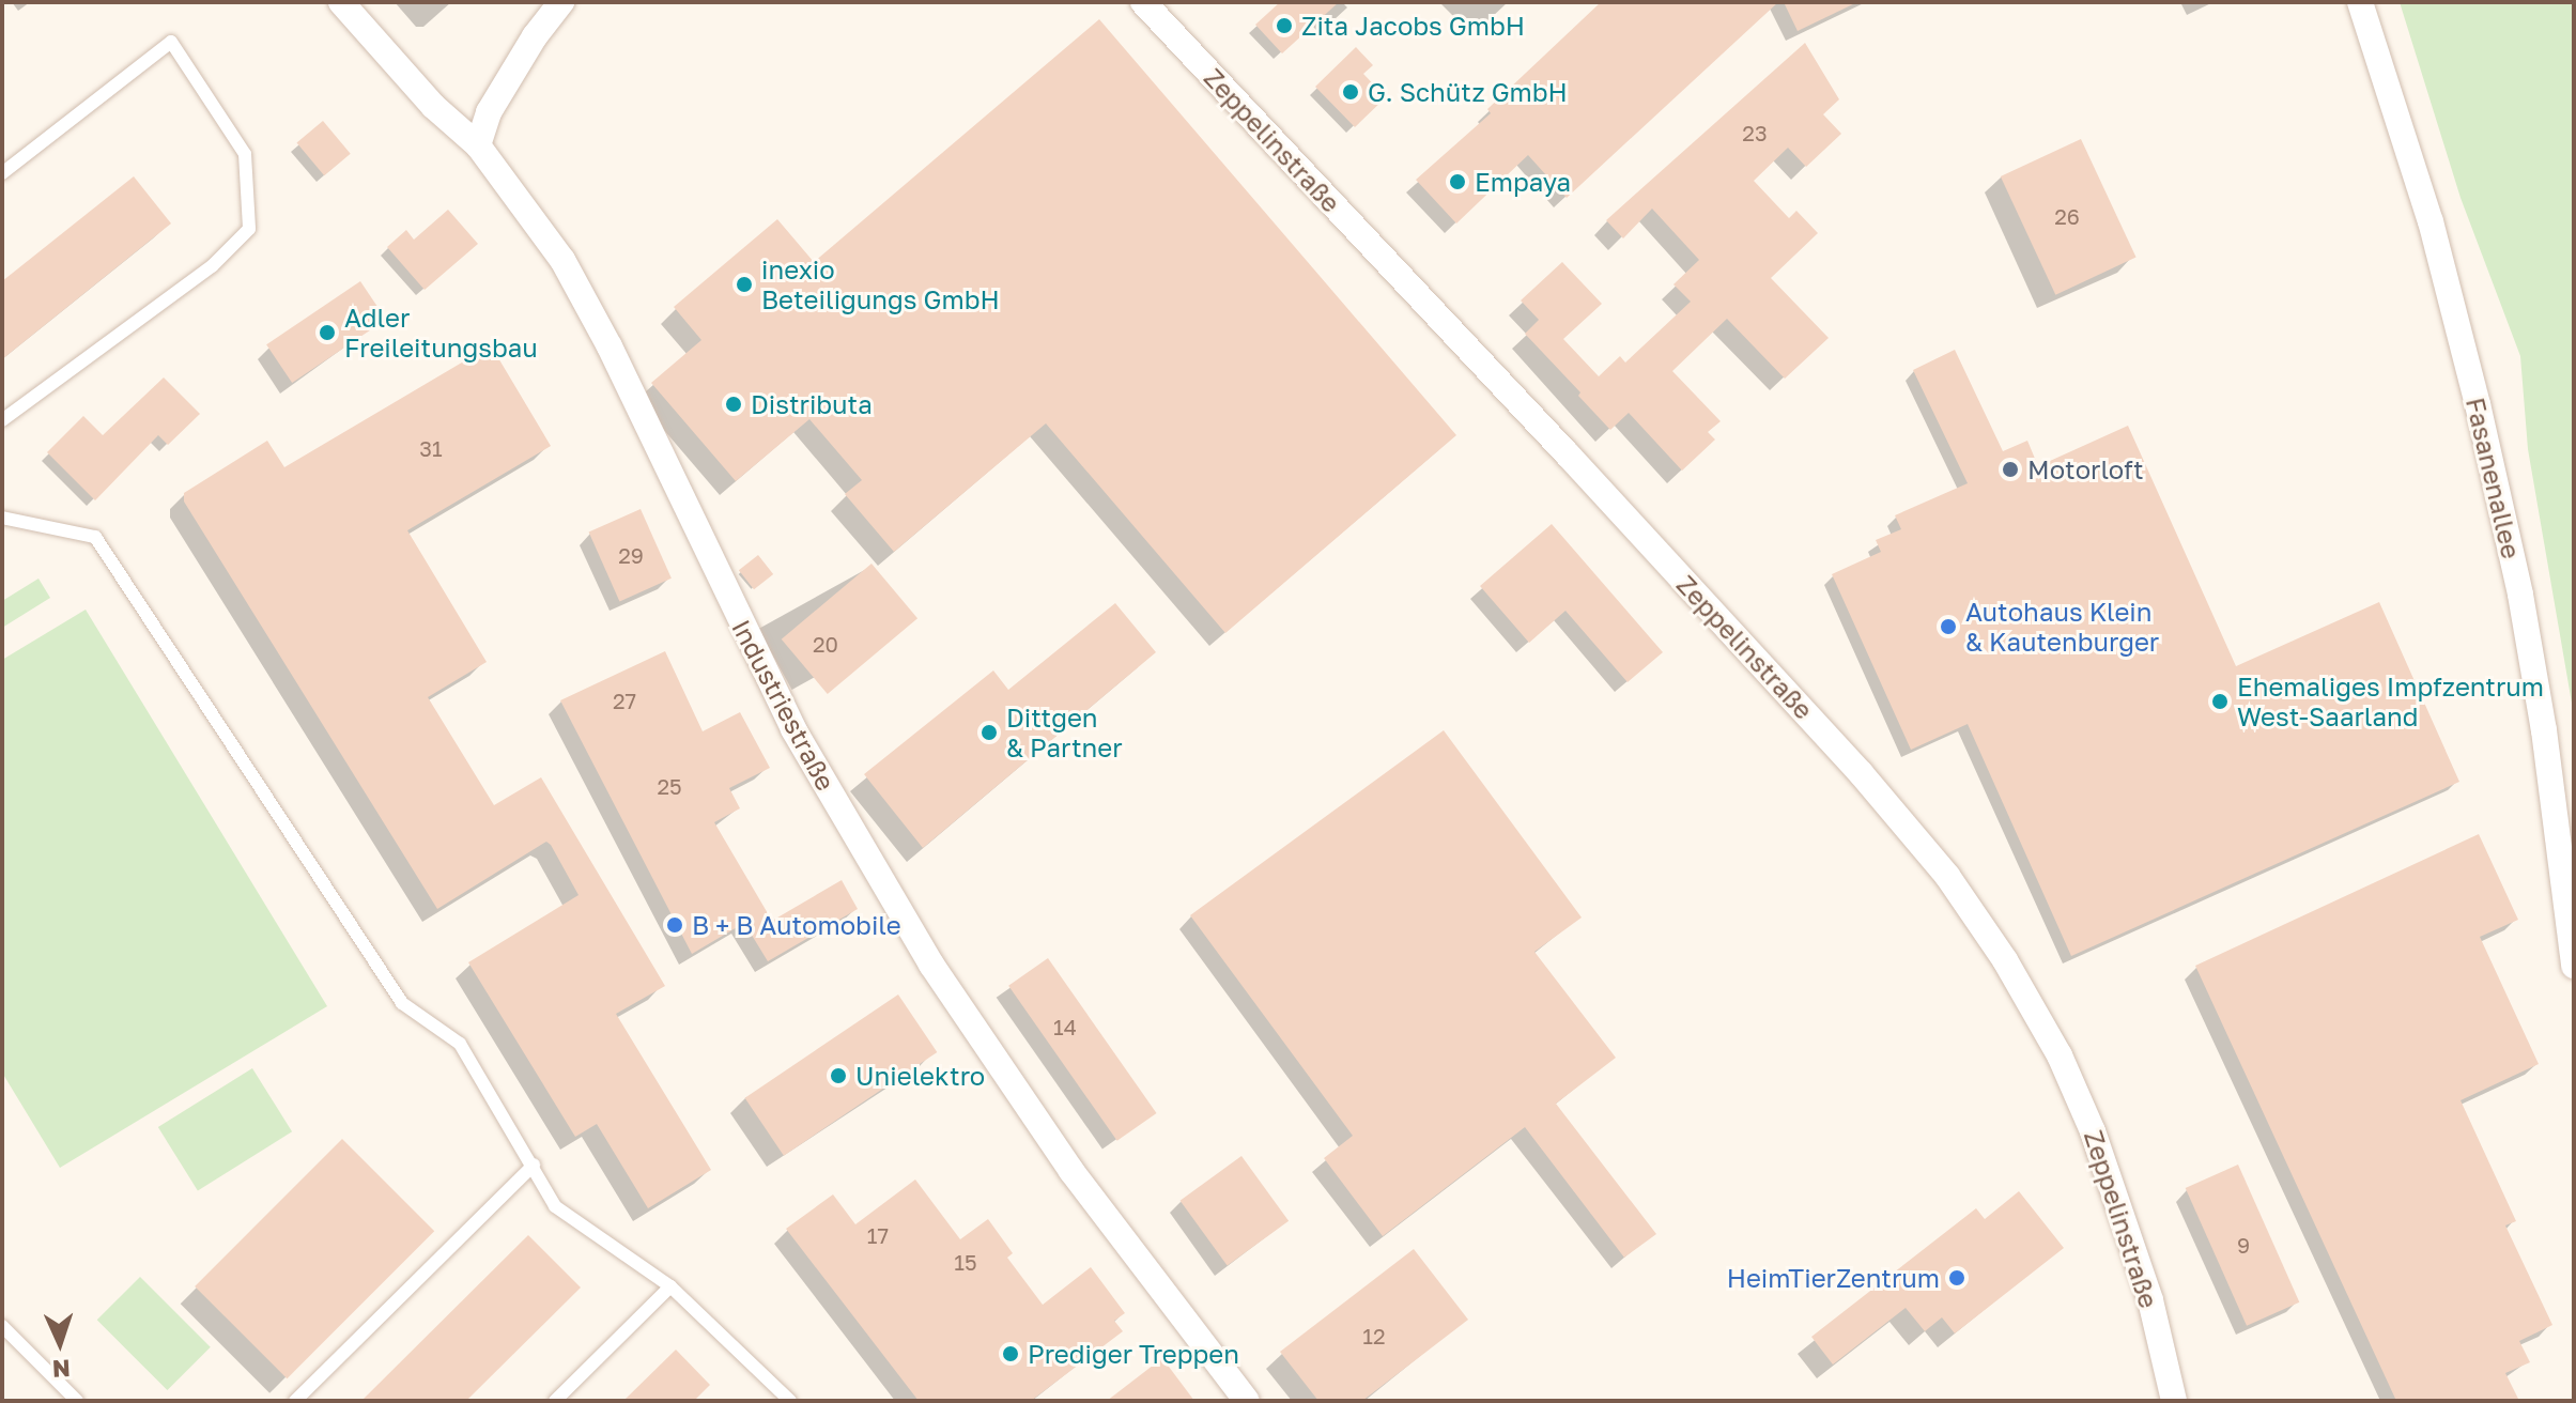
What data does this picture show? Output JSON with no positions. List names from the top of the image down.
{
  "streets": {
    "street": ["Zeppelinstraße", "Fasanenallee", "Industriestraße"]
  },
  "places": [
    "Zita Jacobs GmbH",
    "G. Schütz GmbH",
    "Empaya",
    "inexio Beteiligungs GmbH",
    "Adler Freileitungsbau",
    "Distributa",
    "Motorloft",
    "Autohaus Klein & Kautenburger",
    "Ehemaliges Impfzentrum West-Saarland",
    "Dittgen & Partner",
    "B + B Automobile",
    "Unielektro",
    "HeimTierZentrum",
    "Prediger Treppen"
  ],
  "house_numbers": [
    "23",
    "26",
    "31",
    "29",
    "20",
    "27",
    "25",
    "14",
    "17",
    "9",
    "15",
    "12"
  ],
  "north": "bottom"
}
